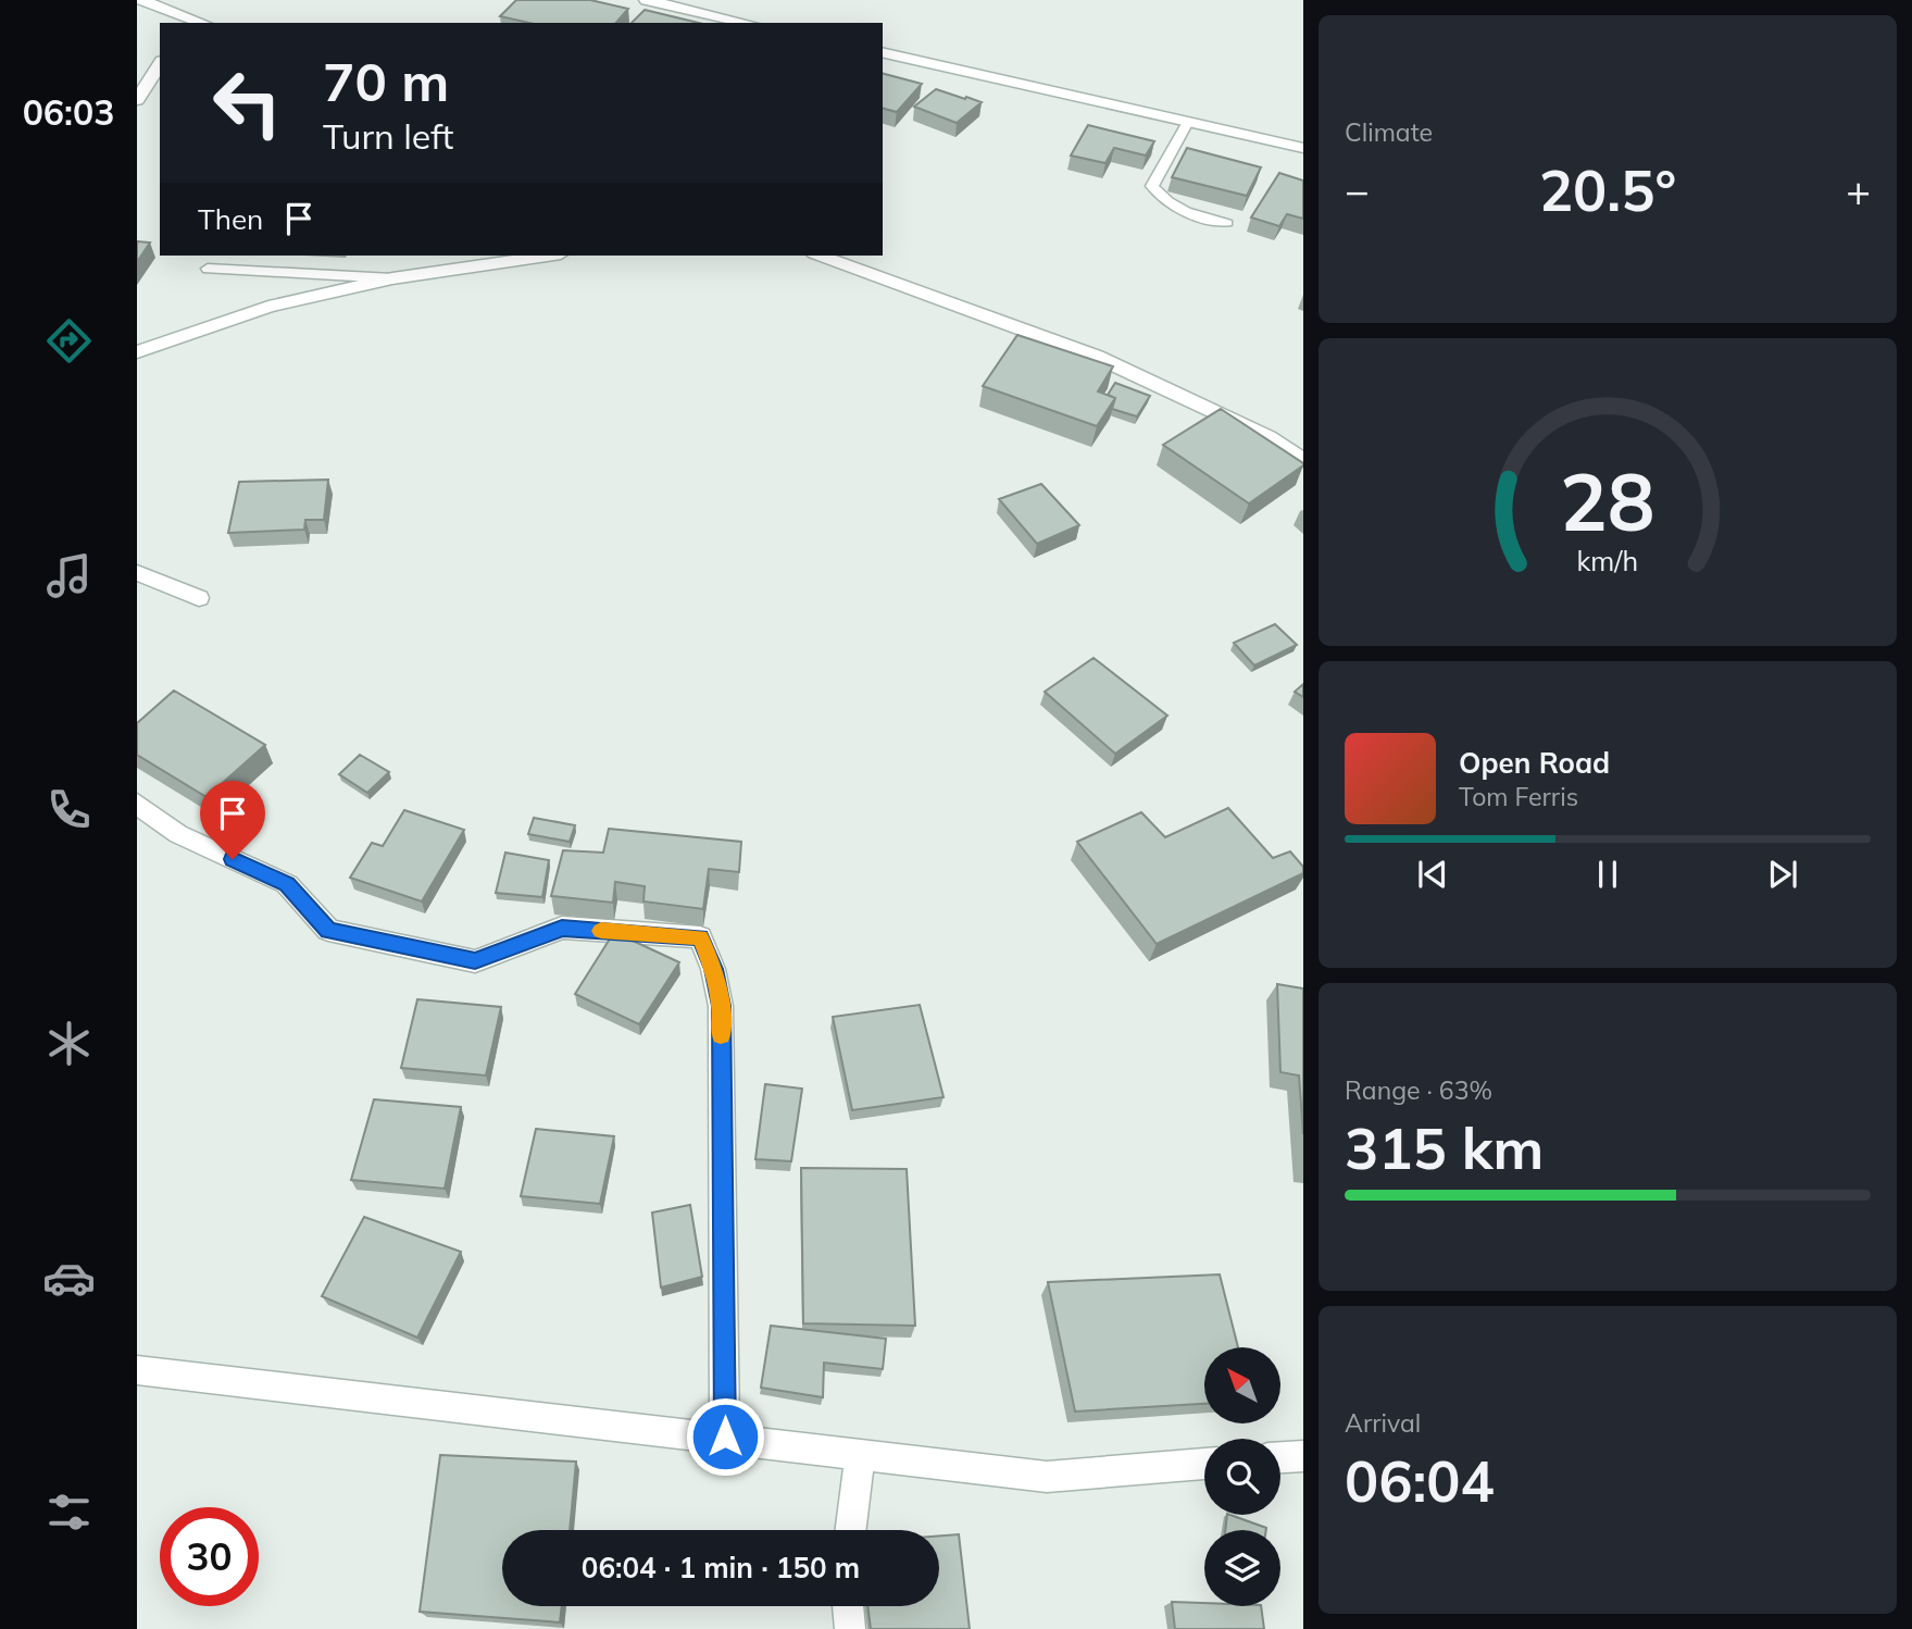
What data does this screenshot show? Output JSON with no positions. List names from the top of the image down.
{
  "north": "top left",
  "page": {
    "tabs": "06:03",
    "tile": [
      "Climate",
      ["Range · 63%", "315 km"],
      ["Arrival", "06:04"]
    ],
    "turn": ["70 m", "Turn left"],
    "heat": ["−", "20.5°", "+"],
    "then": "Then",
    "song": ["Open Road", "Tom Ferris"],
    "limit": "30",
    "trip": "06:04 · 1 min · 150 m",
    "gauge": ["28", "km/h"]
  }
}
